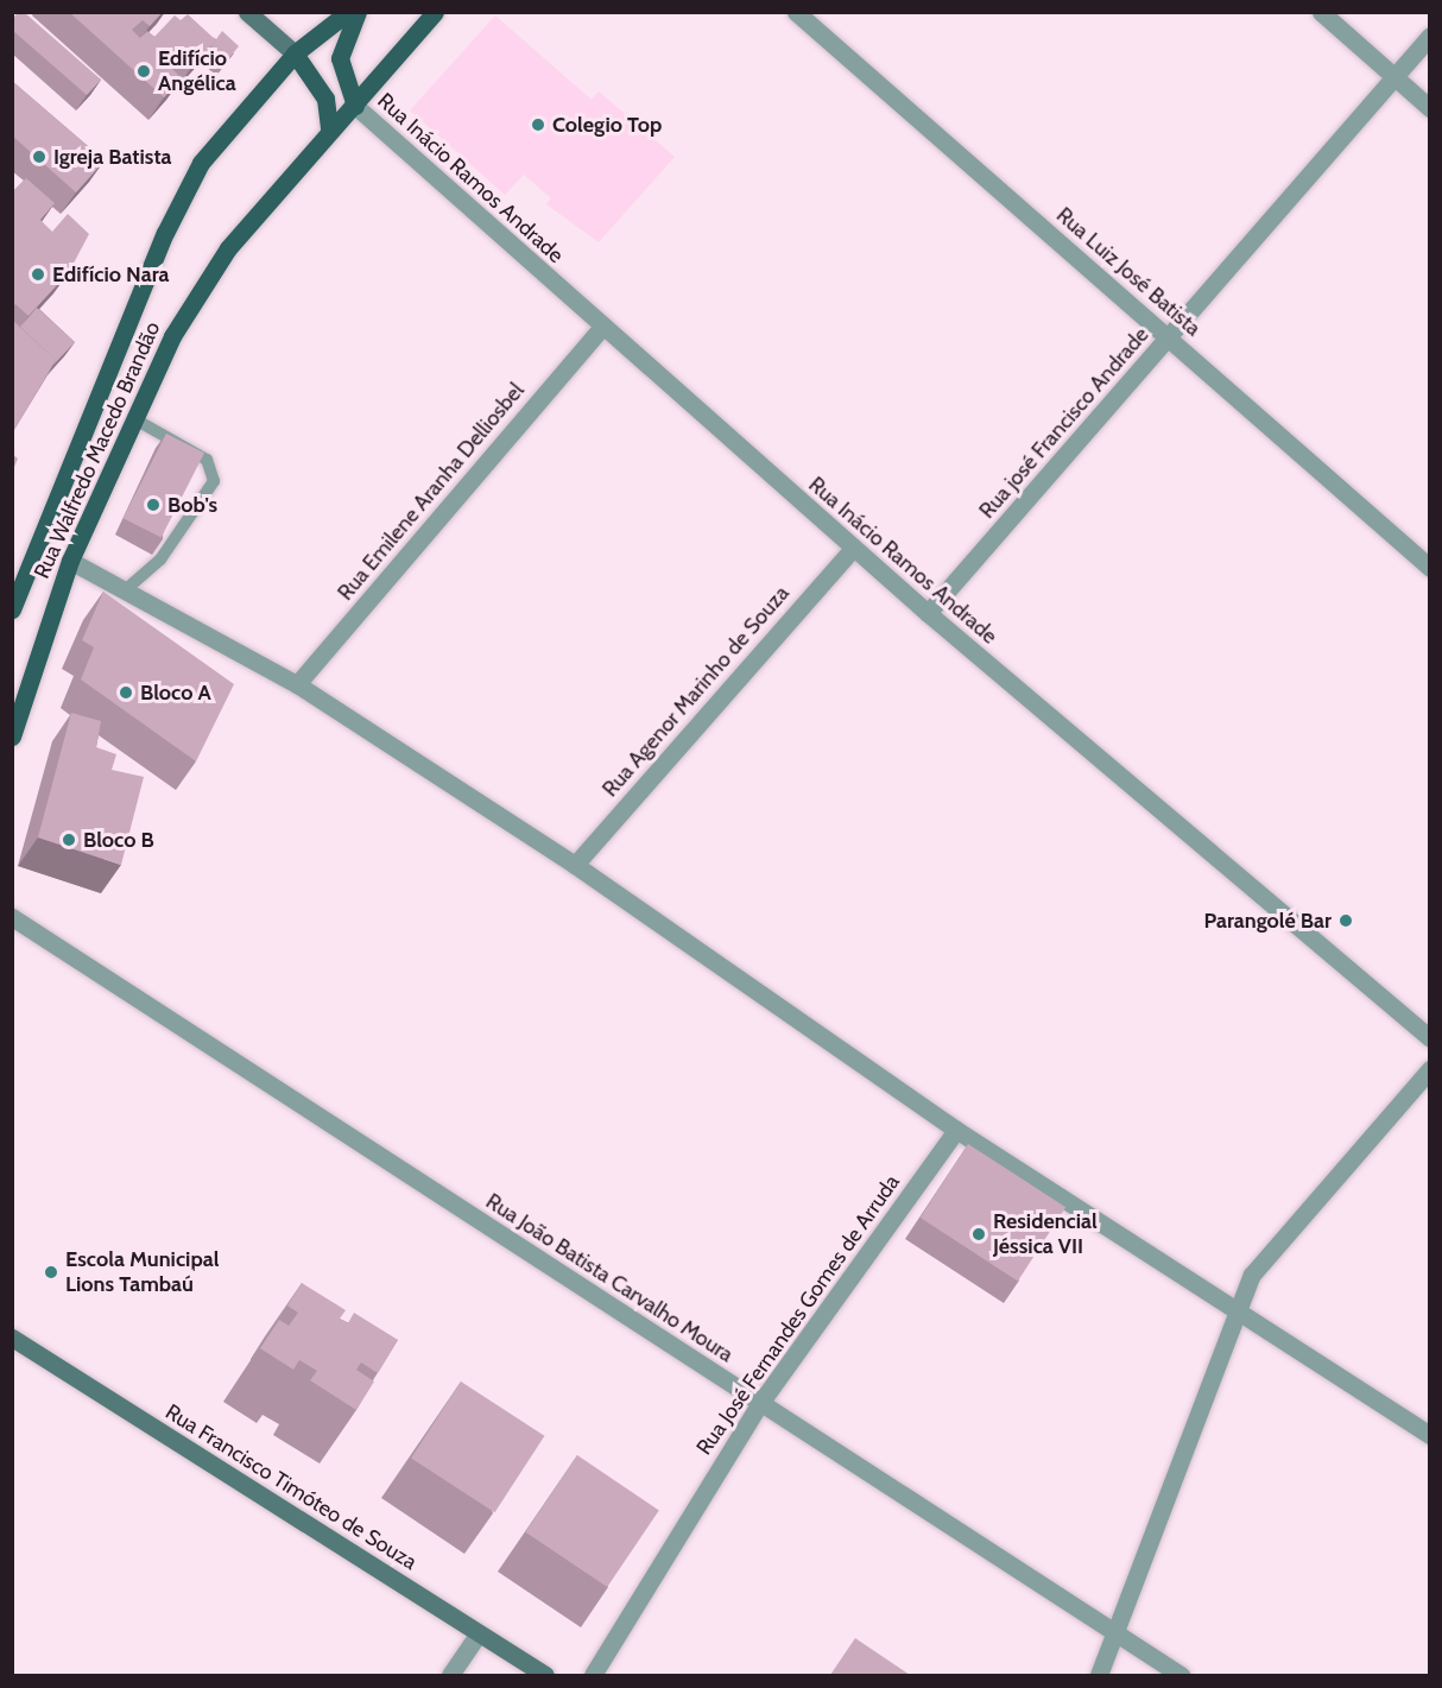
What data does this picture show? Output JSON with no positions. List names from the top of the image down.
{
  "streets": {
    "main road": ["Rua Walfredo Macedo Brandão", "Rua Francisco Timóteo de Souza"],
    "street": [
      "Rua Inácio Ramos Andrade",
      "Rua Luiz José Batista",
      "Rua josé Francisco Andrade",
      "Rua Emilene Aranha Delliosbel",
      "Rua Agenor Marinho de Souza",
      "Rua João Batista Carvalho Moura",
      "Rua José Fernandes Gomes de Arruda"
    ]
  },
  "crossings": [
    ["Rua Inácio Ramos Andrade", "Rua josé Francisco Andrade"],
    ["Rua Inácio Ramos Andrade", "Rua Walfredo Macedo Brandão"],
    ["Rua Inácio Ramos Andrade", "Rua Emilene Aranha Delliosbel"],
    ["Rua Inácio Ramos Andrade", "Rua Agenor Marinho de Souza"],
    ["Rua Luiz José Batista", "Rua josé Francisco Andrade"],
    ["Rua João Batista Carvalho Moura", "Rua José Fernandes Gomes de Arruda"]
  ],
  "places": [
    "Edifício Angélica",
    "Colegio Top",
    "Igreja Batista",
    "Edifício Nara",
    "Bob's",
    "Bloco A",
    "Bloco B",
    "Parangolé Bar",
    "Residencial Jéssica VII",
    "Escola Municipal Lions Tambaú"
  ]
}
